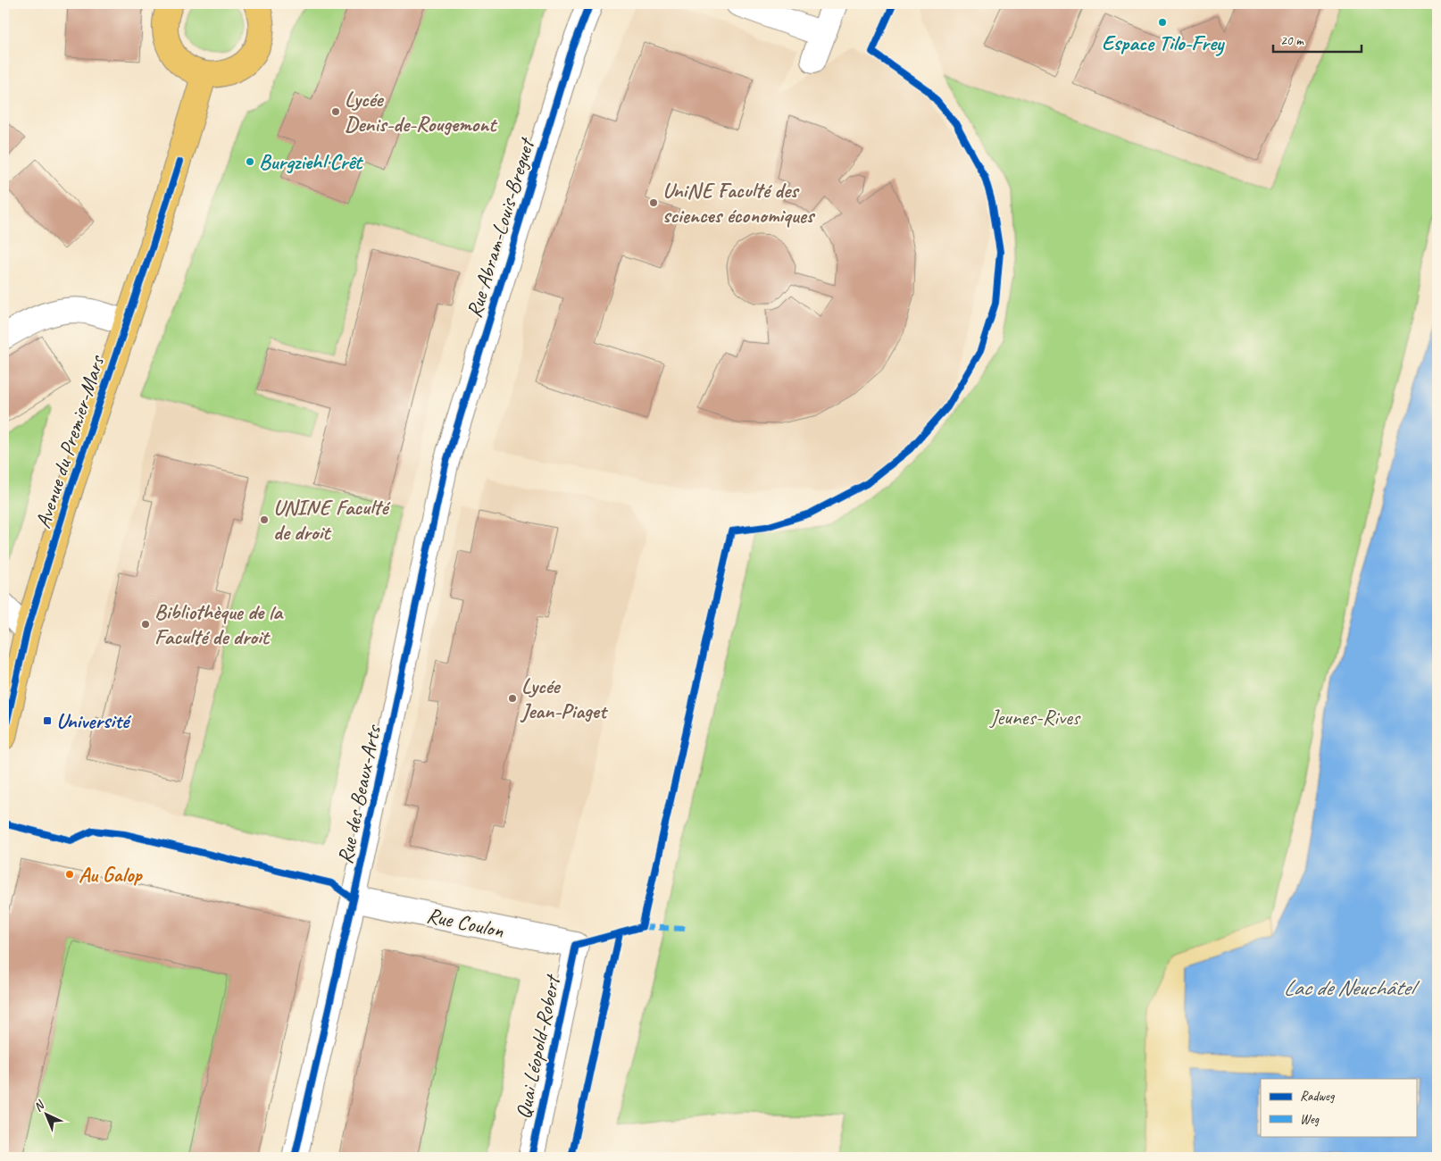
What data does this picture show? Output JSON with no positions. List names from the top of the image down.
{
  "streets": {
    "main road": ["Avenue du Premier-Mars"],
    "street": [
      "Rue Abram-Louis-Breguet",
      "Rue des Beaux-Arts",
      "Rue Coulon",
      "Quai Léopold-Robert"
    ]
  },
  "crossings": [
    ["Rue Abram-Louis-Breguet", "Rue des Beaux-Arts"],
    ["Rue des Beaux-Arts", "Rue Coulon"],
    ["Rue Coulon", "Quai Léopold-Robert"]
  ],
  "water": ["Lac de Neuchâtel"],
  "parks": ["Jeunes-Rives"],
  "places": {
    "other": [
      "Espace Tilo-Frey",
      "Lycée Denis-de-Rougemont",
      "Burgziehl·Crêt",
      "UniNE Faculté des sciences économiques",
      "UNINE Faculté de droit",
      "Bibliothèque de la Faculté de droit",
      "Lycée Jean-Piaget",
      "Au Galop"
    ],
    "transit": ["Université"]
  },
  "legend": ["Radweg", "Weg"],
  "scale_bar": "20 m",
  "north": "top left"
}
